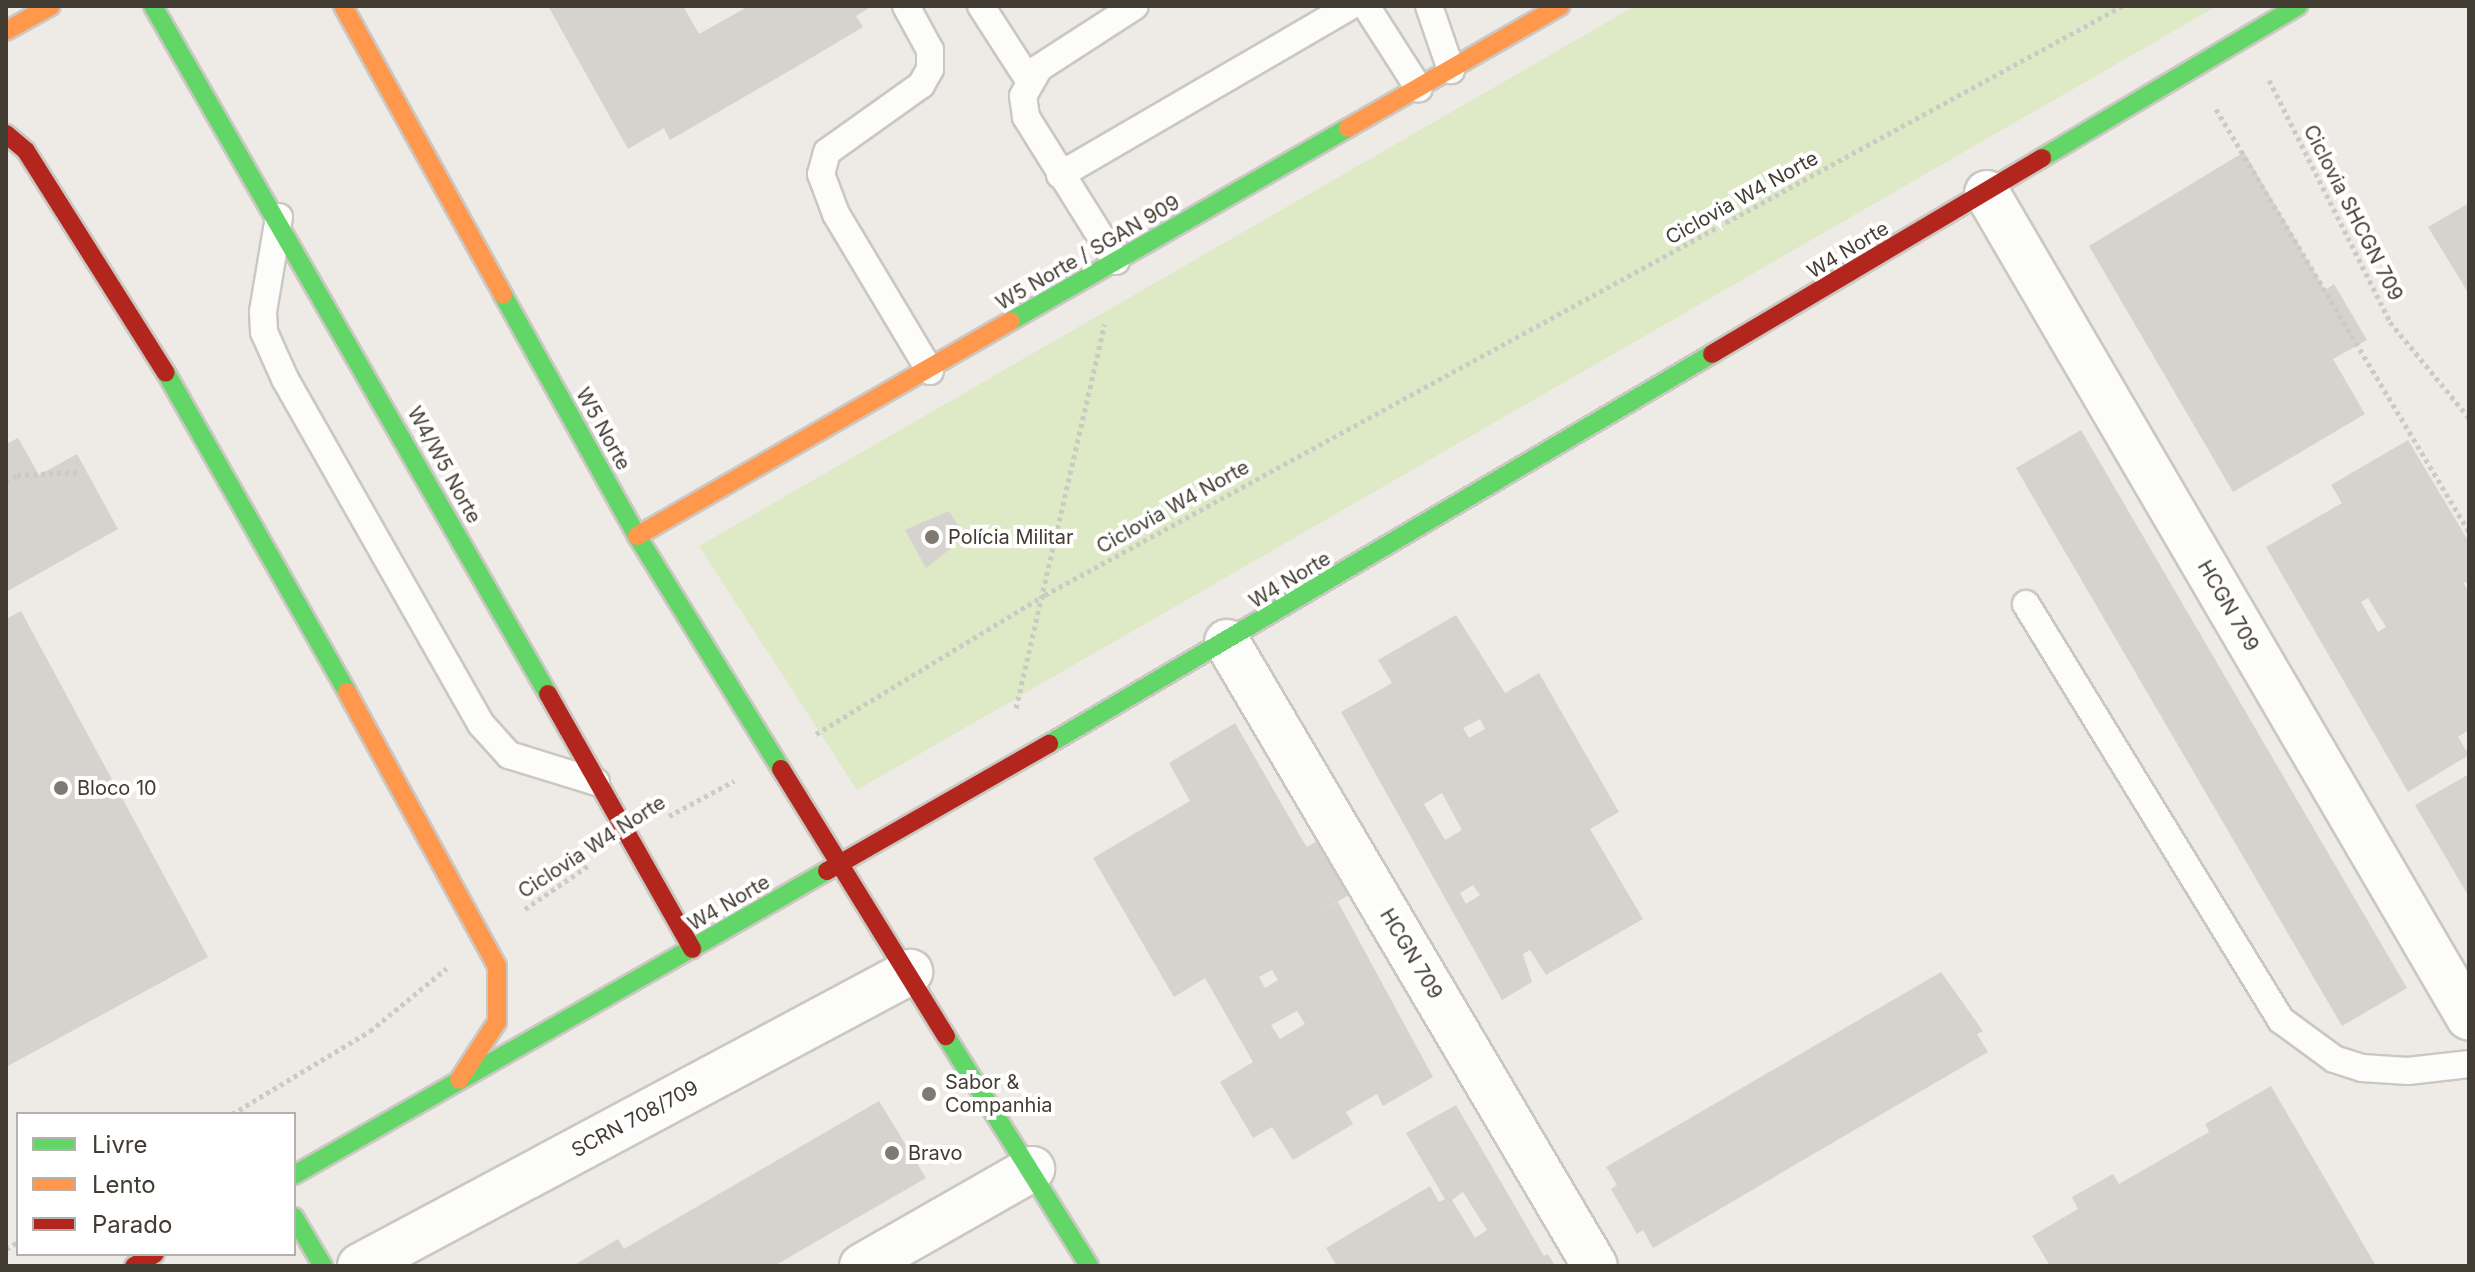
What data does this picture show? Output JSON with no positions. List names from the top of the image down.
{
  "streets": {
    "main road": [
      "W4 Norte",
      "W5 Norte / SGAN 909",
      "W5 Norte",
      "W4/W5 Norte"
    ],
    "street": ["HCGN 709", "SCRN 708/709"],
    "path": ["Ciclovia W4 Norte", "Ciclovia SHCGN 709"]
  },
  "crossings": [
    ["Ciclovia W4 Norte", "W5 Norte"],
    ["Ciclovia W4 Norte", "W4/W5 Norte"],
    ["Ciclovia SHCGN 709", "W4 Norte"],
    ["W4 Norte", "W5 Norte"],
    ["W4 Norte", "W4/W5 Norte"],
    ["W4 Norte", "HCGN 709"],
    ["W5 Norte / SGAN 909", "W5 Norte"]
  ],
  "places": [
    "Polícia Militar",
    "Bloco 10",
    "Sabor & Companhia",
    "Bravo"
  ],
  "legend": ["Livre", "Lento", "Parado"]
}
